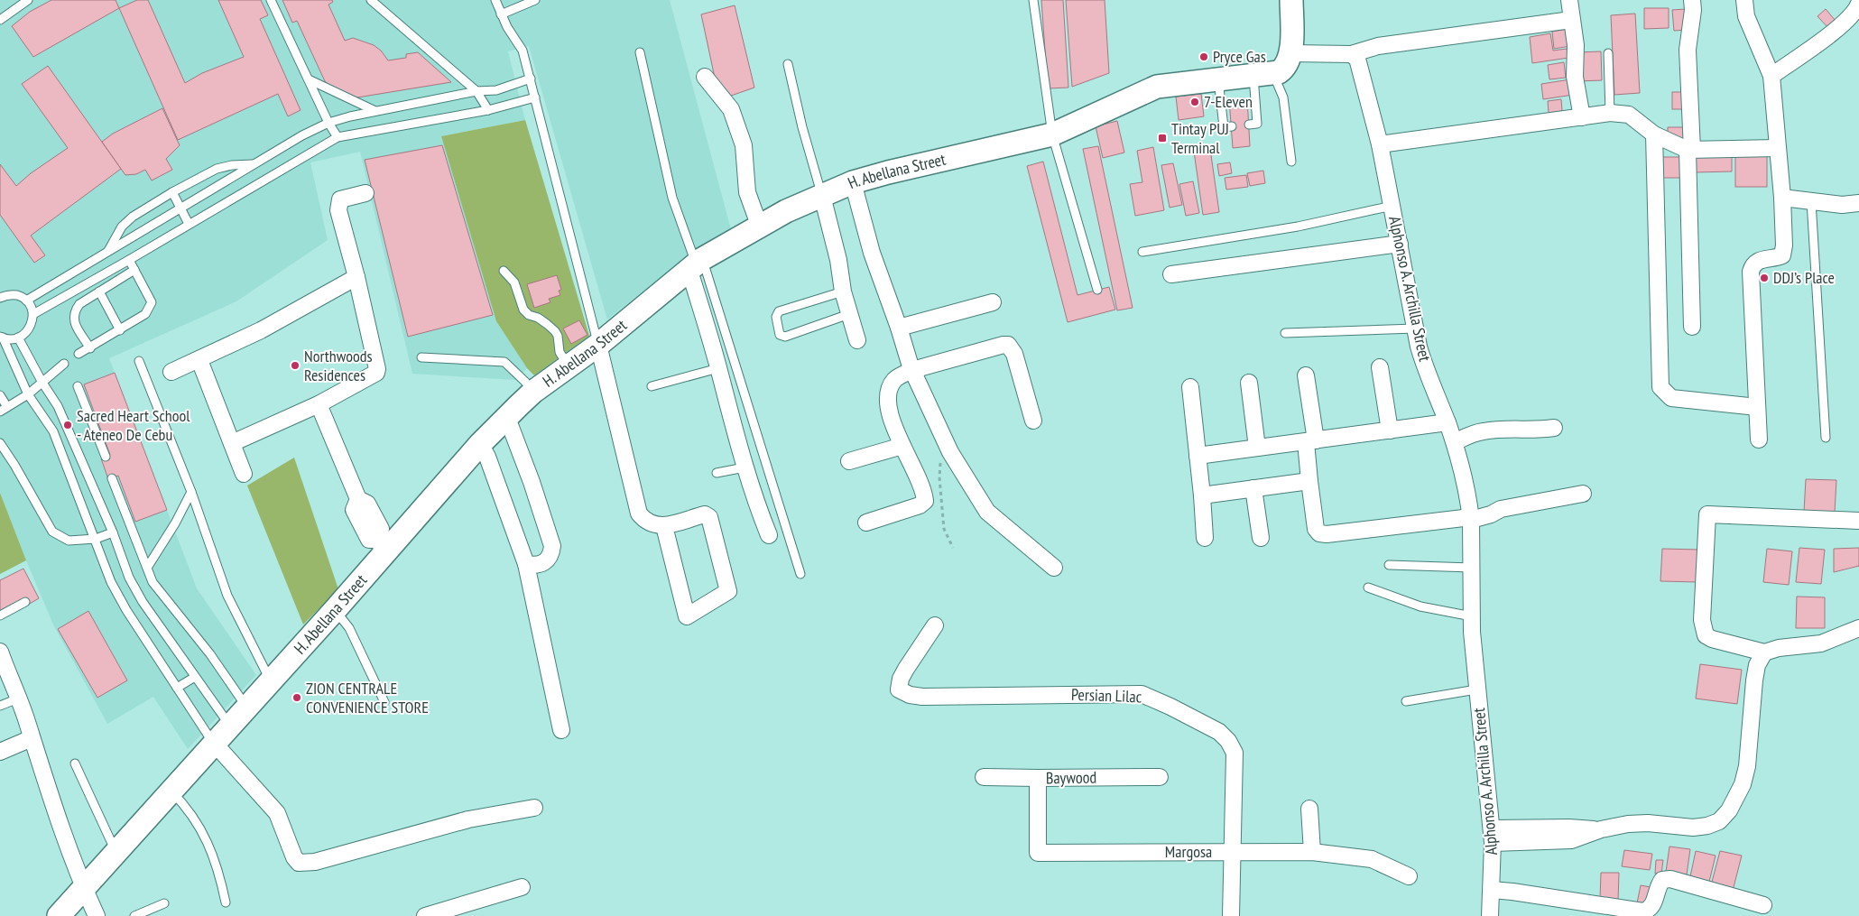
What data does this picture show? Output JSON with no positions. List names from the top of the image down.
{
  "streets": {
    "main road": ["H. Abellana Street"],
    "street": [
      "Alphonso A. Archilla Street",
      "Persian Lilac",
      "Baywood",
      "Margosa"
    ]
  },
  "crossings": [
    ["Persian Lilac", "Margosa"],
    ["Baywood", "Margosa"]
  ],
  "places": {
    "other": [
      "Pryce Gas",
      "7-Eleven",
      "DDJ’s Place",
      "Northwoods Residences",
      "Sacred Heart School - Ateneo De Cebu",
      "ZION CENTRALE CONVENIENCE STORE"
    ],
    "transit": ["Tintay PUJ Terminal"]
  }
}
